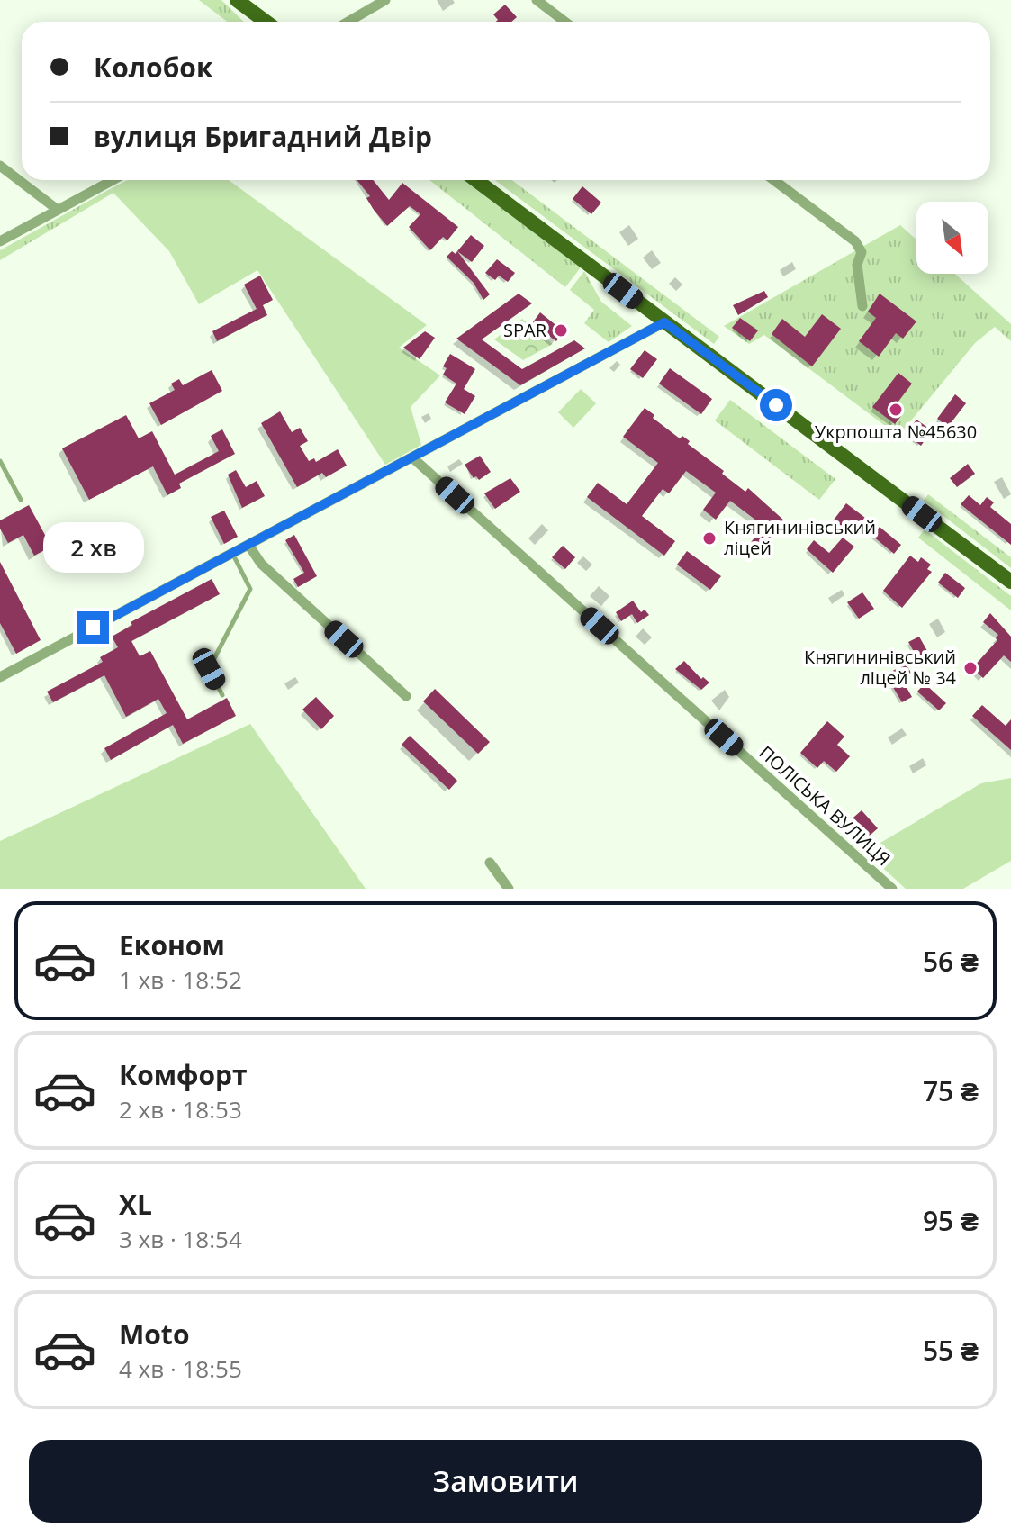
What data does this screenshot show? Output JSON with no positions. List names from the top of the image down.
{
  "streets": {
    "street": ["ПОЛІСЬКА ВУЛИЦЯ"]
  },
  "places": [
    "SPAR",
    "Укрпошта №45630",
    "Княгининівський ліцей",
    "Княгининівський ліцей № 34"
  ],
  "north": "bottom right",
  "page": {
    "banner": ["Колобок", "вулиця Бригадний Двір"],
    "bubble": "2 хв",
    "list": [
      {
        "name": "Економ",
        "note": "1 хв · 18:52",
        "value": "56 ₴"
      },
      {
        "name": "Комфорт",
        "note": "2 хв · 18:53",
        "value": "75 ₴"
      },
      {
        "name": "XL",
        "note": "3 хв · 18:54",
        "value": "95 ₴"
      },
      {
        "name": "Moto",
        "note": "4 хв · 18:55",
        "value": "55 ₴"
      }
    ],
    "buttons": "Замовити"
  }
}
